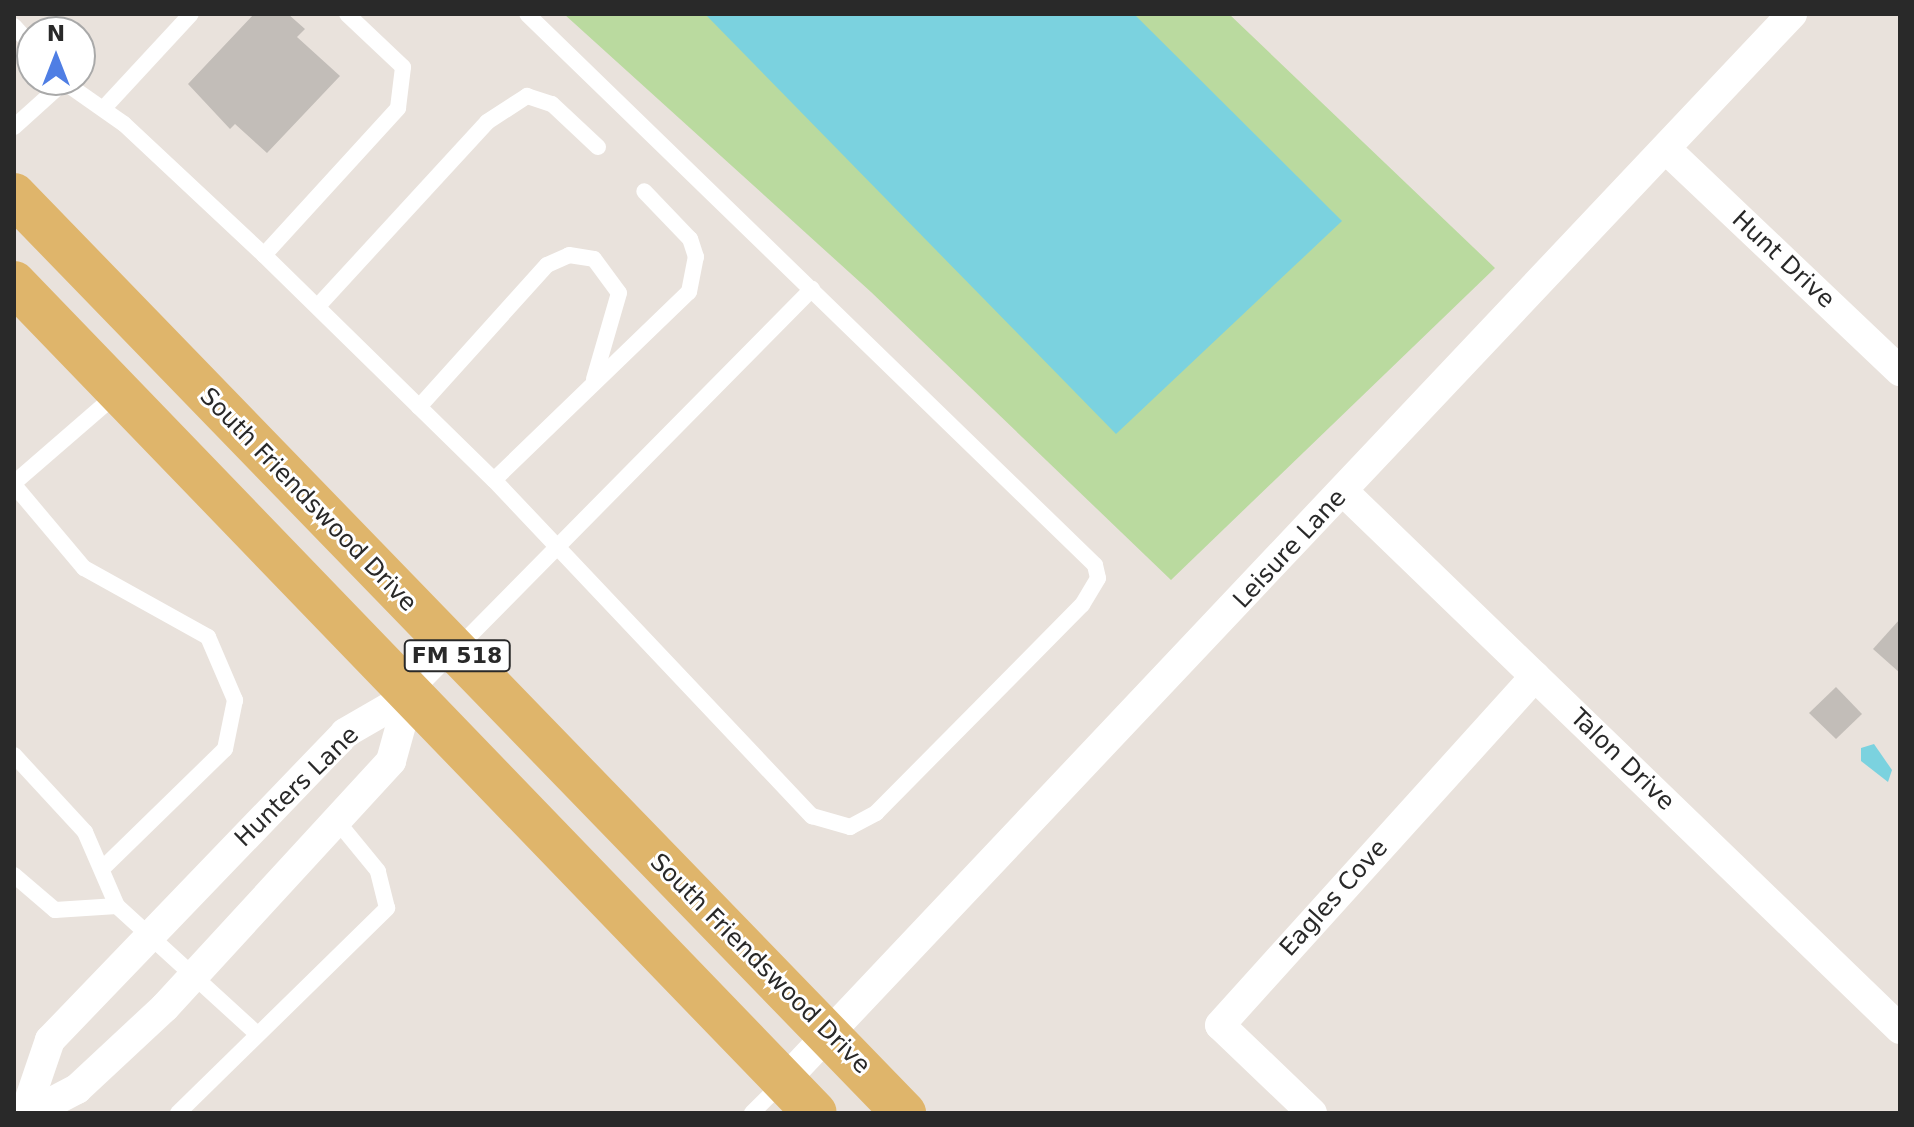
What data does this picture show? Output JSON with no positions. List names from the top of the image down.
{
  "streets": {
    "main road": ["South Friendswood Drive", "FM 518"],
    "street": [
      "Hunt Drive",
      "Leisure Lane",
      "Talon Drive",
      "Hunters Lane",
      "Eagles Cove"
    ]
  },
  "crossings": [
    ["Hunt Drive", "Leisure Lane"],
    ["South Friendswood Drive", "Leisure Lane"],
    ["Leisure Lane", "FM 518"],
    ["Leisure Lane", "Talon Drive"],
    ["FM 518", "Hunters Lane"],
    ["Talon Drive", "Eagles Cove"]
  ],
  "north": "top"
}
